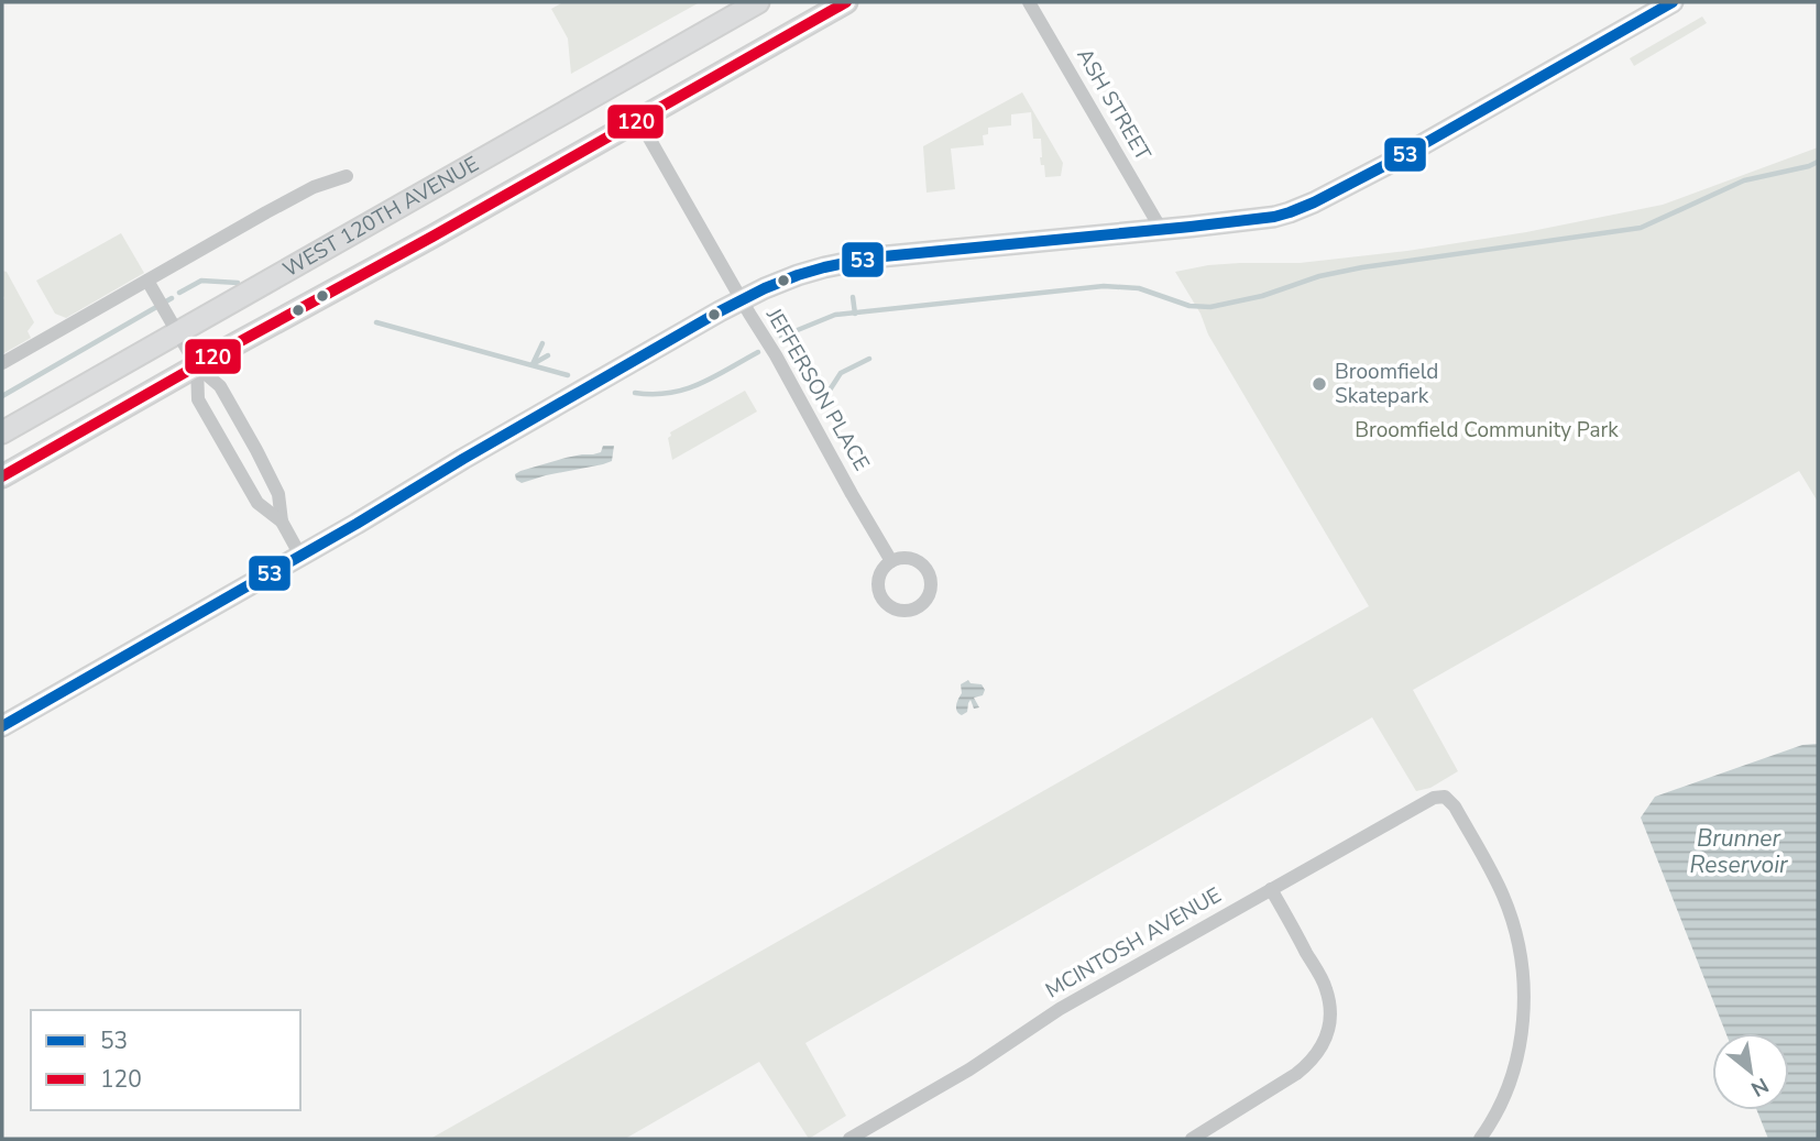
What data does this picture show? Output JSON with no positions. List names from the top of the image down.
{
  "streets": {
    "main road": ["WEST 120TH AVENUE"],
    "street": ["ASH STREET", "JEFFERSON PLACE", "MCINTOSH AVENUE"]
  },
  "crossings": [
    ["WEST 120TH AVENUE", "JEFFERSON PLACE"]
  ],
  "water": ["Brunner Reservoir"],
  "parks": ["Broomfield Community Park"],
  "places": ["Broomfield Skatepark"],
  "lines": ["transit line 53", "transit line 120"],
  "legend": ["53", "120"],
  "north": "bottom right"
}
